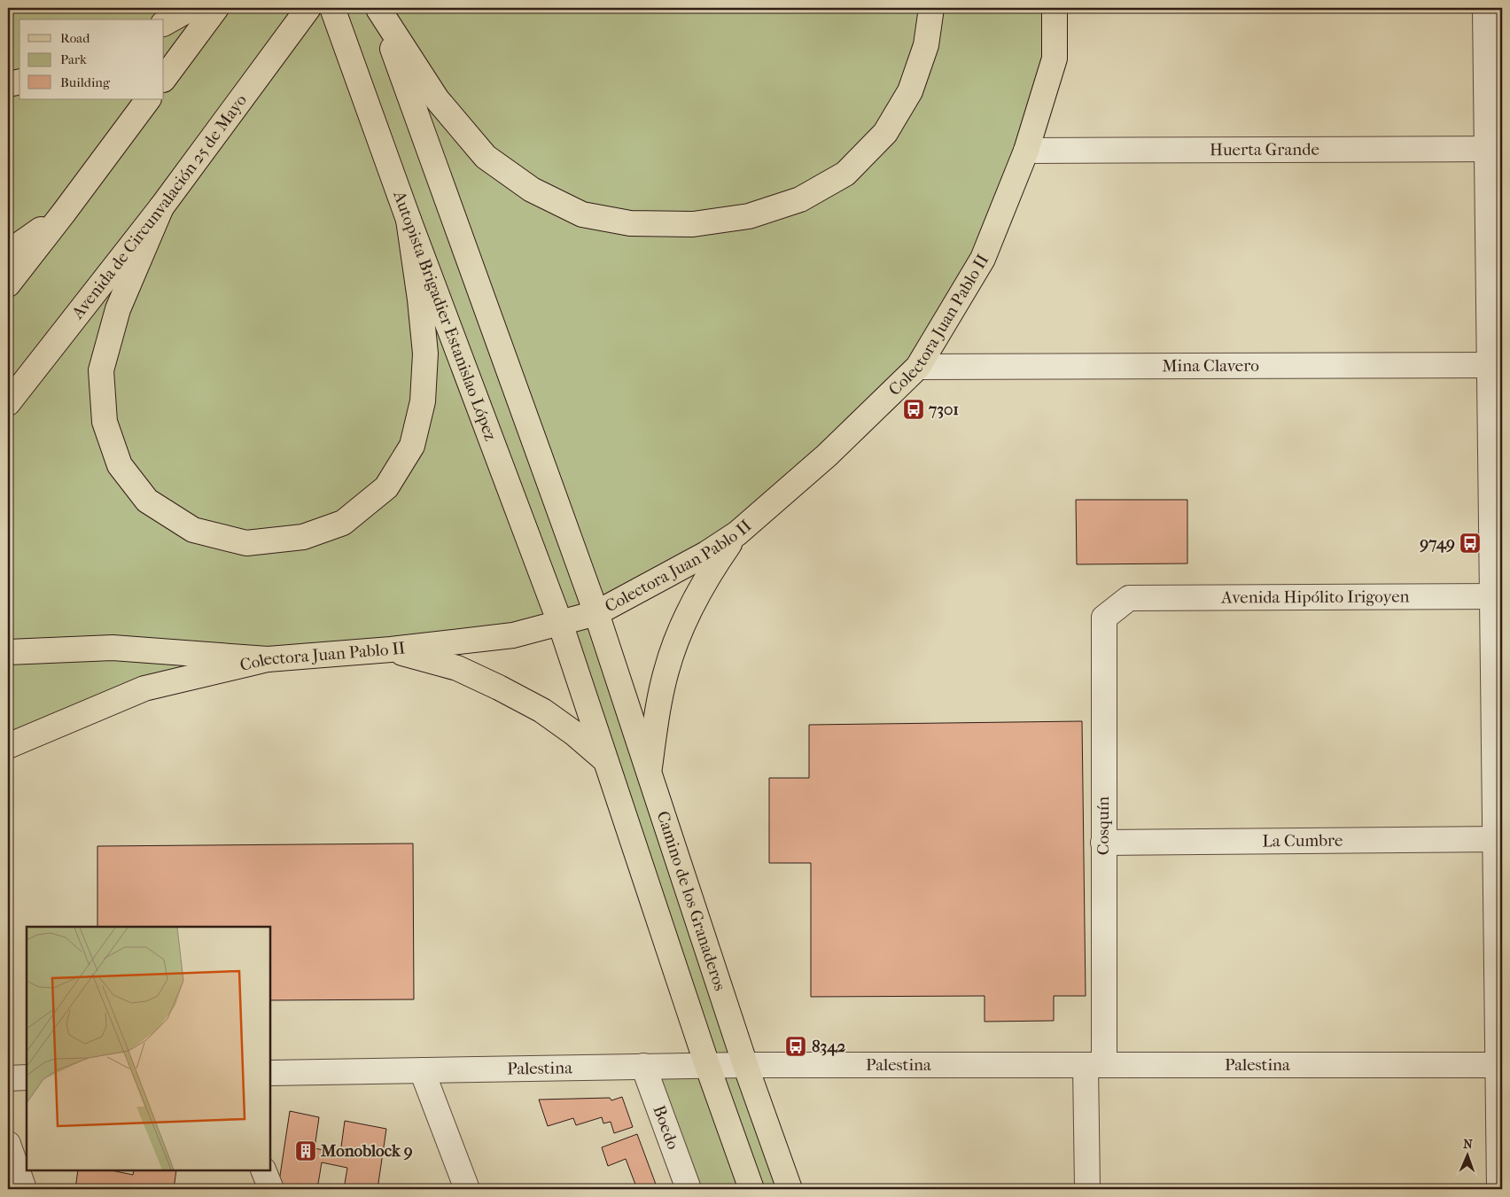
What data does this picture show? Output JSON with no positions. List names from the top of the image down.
{
  "streets": {
    "main road": [
      "Avenida de Circunvalación 25 de Mayo",
      "Autopista Brigadier Estanislao López",
      "Colectora Juan Pablo II",
      "Camino de los Granaderos"
    ],
    "street": [
      "Huerta Grande",
      "Mina Clavero",
      "Avenida Hipólito Irigoyen",
      "Cosquín",
      "La Cumbre",
      "Palestina",
      "Boedo"
    ]
  },
  "crossings": [
    ["Huerta Grande", "Colectora Juan Pablo II"],
    ["Autopista Brigadier Estanislao López", "Colectora Juan Pablo II"],
    ["Colectora Juan Pablo II", "Mina Clavero"],
    ["Colectora Juan Pablo II", "Camino de los Granaderos"],
    ["Avenida Hipólito Irigoyen", "Cosquín"],
    ["Cosquín", "La Cumbre"],
    ["Cosquín", "Palestina"],
    ["Camino de los Granaderos", "Palestina"],
    ["Palestina", "Boedo"]
  ],
  "places": {
    "bus stop": ["7301", "9749", "8342"],
    "building": ["Monoblock 9"]
  },
  "legend": ["Road", "Park", "Building"],
  "north": "top"
}
